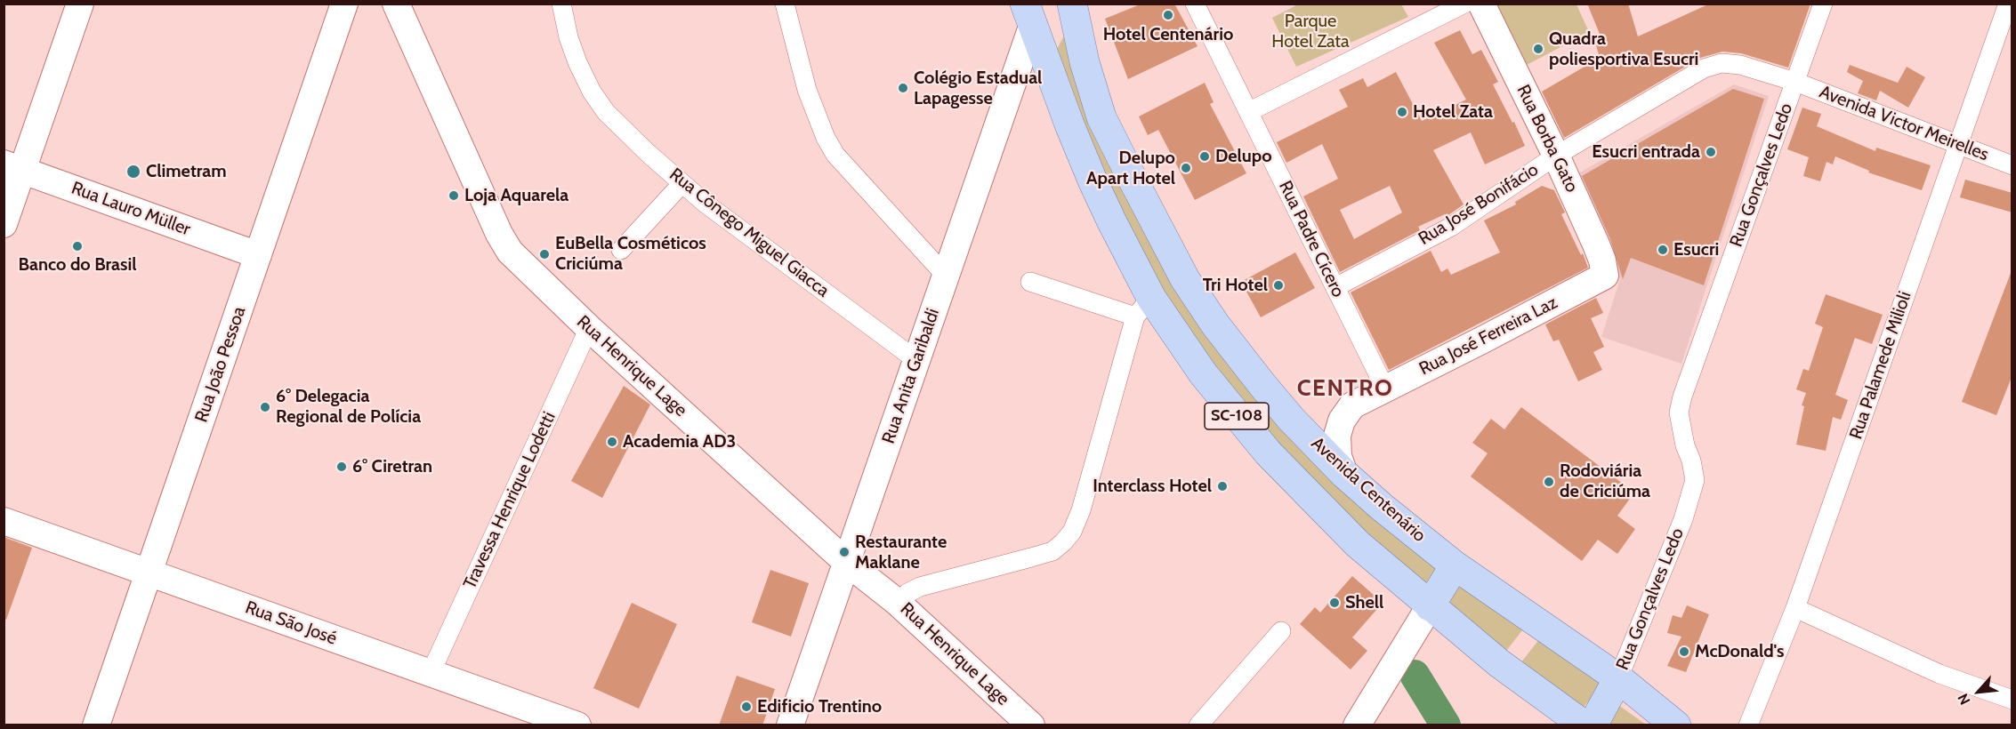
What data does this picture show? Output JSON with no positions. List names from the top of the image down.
{
  "streets": {
    "main road": ["SC-108", "Avenida Centenário"],
    "street": [
      "Avenida Victor Meirelles",
      "Rua Borba Gato",
      "Rua Gonçalves Ledo",
      "Rua José Bonifácio",
      "Rua Lauro Müller",
      "Rua Cônego Miguel Giacca",
      "Rua Padre Cícero",
      "Rua José Ferreira Laz",
      "Rua João Pessoa",
      "Rua Palamede Milioli",
      "Rua Henrique Lage",
      "Rua Anita Garibaldi",
      "Travessa Henrique Lodetti",
      "Rua São José"
    ]
  },
  "crossings": [
    ["Avenida Victor Meirelles", "Rua Gonçalves Ledo"],
    ["Avenida Victor Meirelles", "Rua José Bonifácio"],
    ["Avenida Victor Meirelles", "Rua Palamede Milioli"],
    ["Rua Borba Gato", "Rua José Bonifácio"],
    ["Rua Borba Gato", "Rua José Ferreira Laz"],
    ["Rua Gonçalves Ledo", "Rua José Bonifácio"],
    ["Rua Gonçalves Ledo", "Avenida Centenário"],
    ["Rua José Bonifácio", "Rua Padre Cícero"],
    ["Rua Lauro Müller", "Rua João Pessoa"],
    ["Rua Cônego Miguel Giacca", "Rua Anita Garibaldi"],
    ["Rua Padre Cícero", "Rua José Ferreira Laz"],
    ["Rua José Ferreira Laz", "Avenida Centenário"],
    ["Rua João Pessoa", "Rua São José"],
    ["Rua Henrique Lage", "Rua Anita Garibaldi"],
    ["Rua Henrique Lage", "Travessa Henrique Lodetti"],
    ["Rua Anita Garibaldi", "SC-108"],
    ["Travessa Henrique Lodetti", "Rua São José"]
  ],
  "districts": ["CENTRO"],
  "parks": ["Parque Hotel Zata"],
  "places": [
    "Hotel Centenário",
    "Quadra poliesportiva Esucri",
    "Colégio Estadual Lapagesse",
    "Hotel Zata",
    "Esucri entrada",
    "Delupo",
    "Delupo Apart Hotel",
    "Climetram",
    "Loja Aquarela",
    "Banco do Brasil",
    "Esucri",
    "EuBella Cosméticos Criciúma",
    "Tri Hotel",
    "6° Delegacia Regional de Polícia",
    "Academia AD3",
    "6° Ciretran",
    "Rodoviária de Criciúma",
    "Interclass Hotel",
    "Restaurante Maklane",
    "Shell",
    "McDonald's",
    "Edificio Trentino"
  ],
  "north": "bottom left"
}
